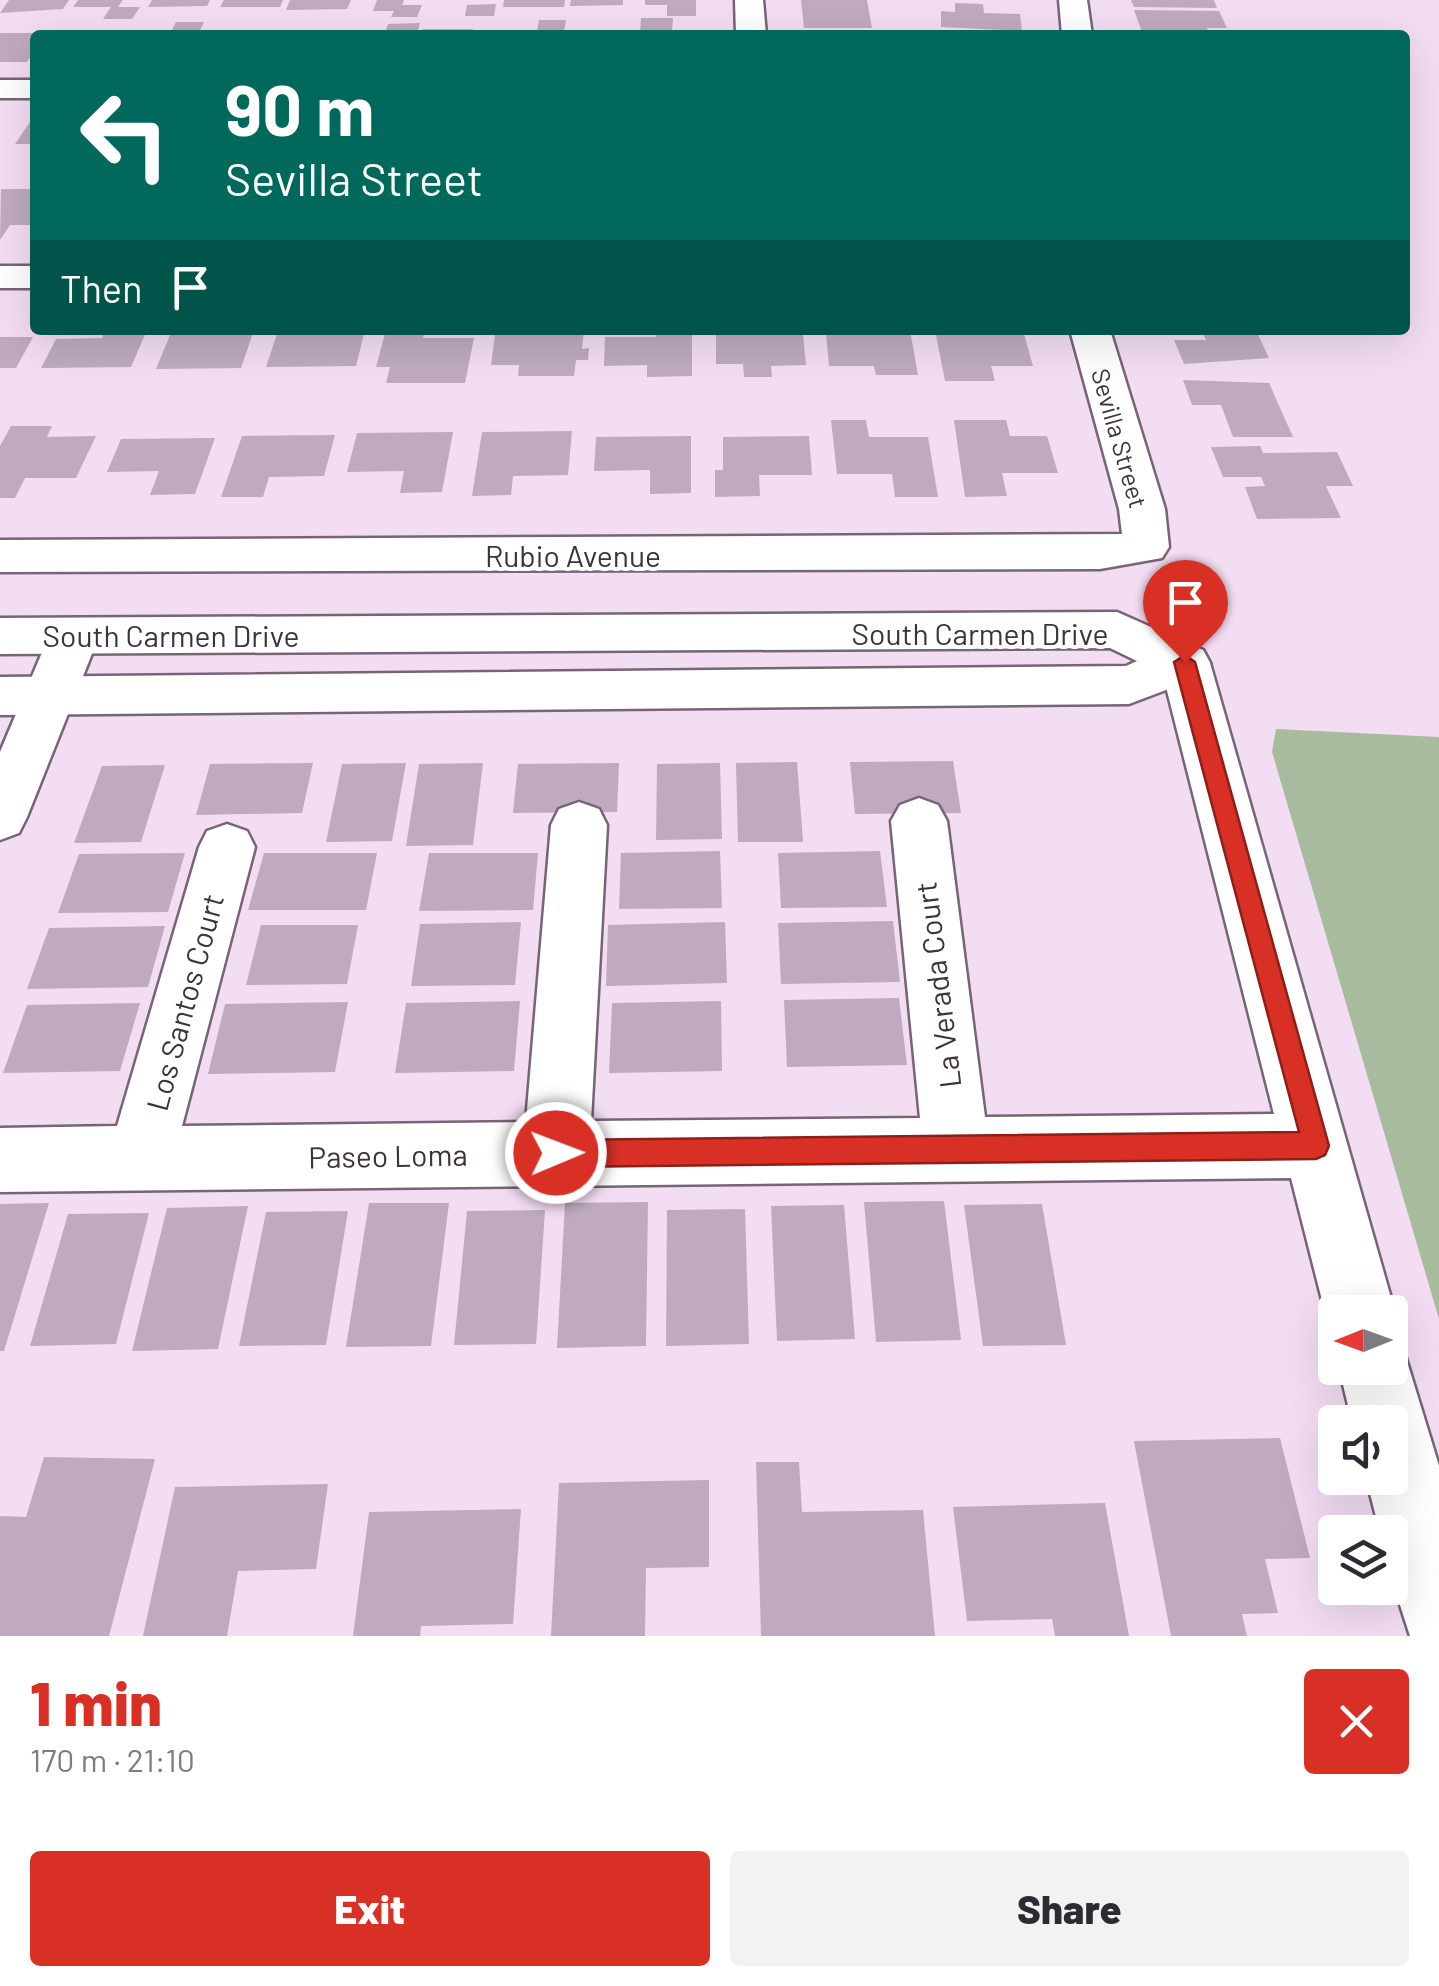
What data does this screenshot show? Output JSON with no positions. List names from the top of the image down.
{
  "streets": {
    "street": [
      "Sevilla Street",
      "Rubio Avenue",
      "South Carmen Drive",
      "La Verada Court",
      "Los Santos Court",
      "Paseo Loma"
    ]
  },
  "crossings": [
    ["Sevilla Street", "Rubio Avenue"],
    ["La Verada Court", "Paseo Loma"],
    ["Los Santos Court", "Paseo Loma"]
  ],
  "north": "left",
  "page": {
    "turn": ["90 m", "Sevilla Street"],
    "then": "Then",
    "heading": ["1 min", "170 m · 21:10"],
    "buttons": ["Exit", "Share"]
  }
}
